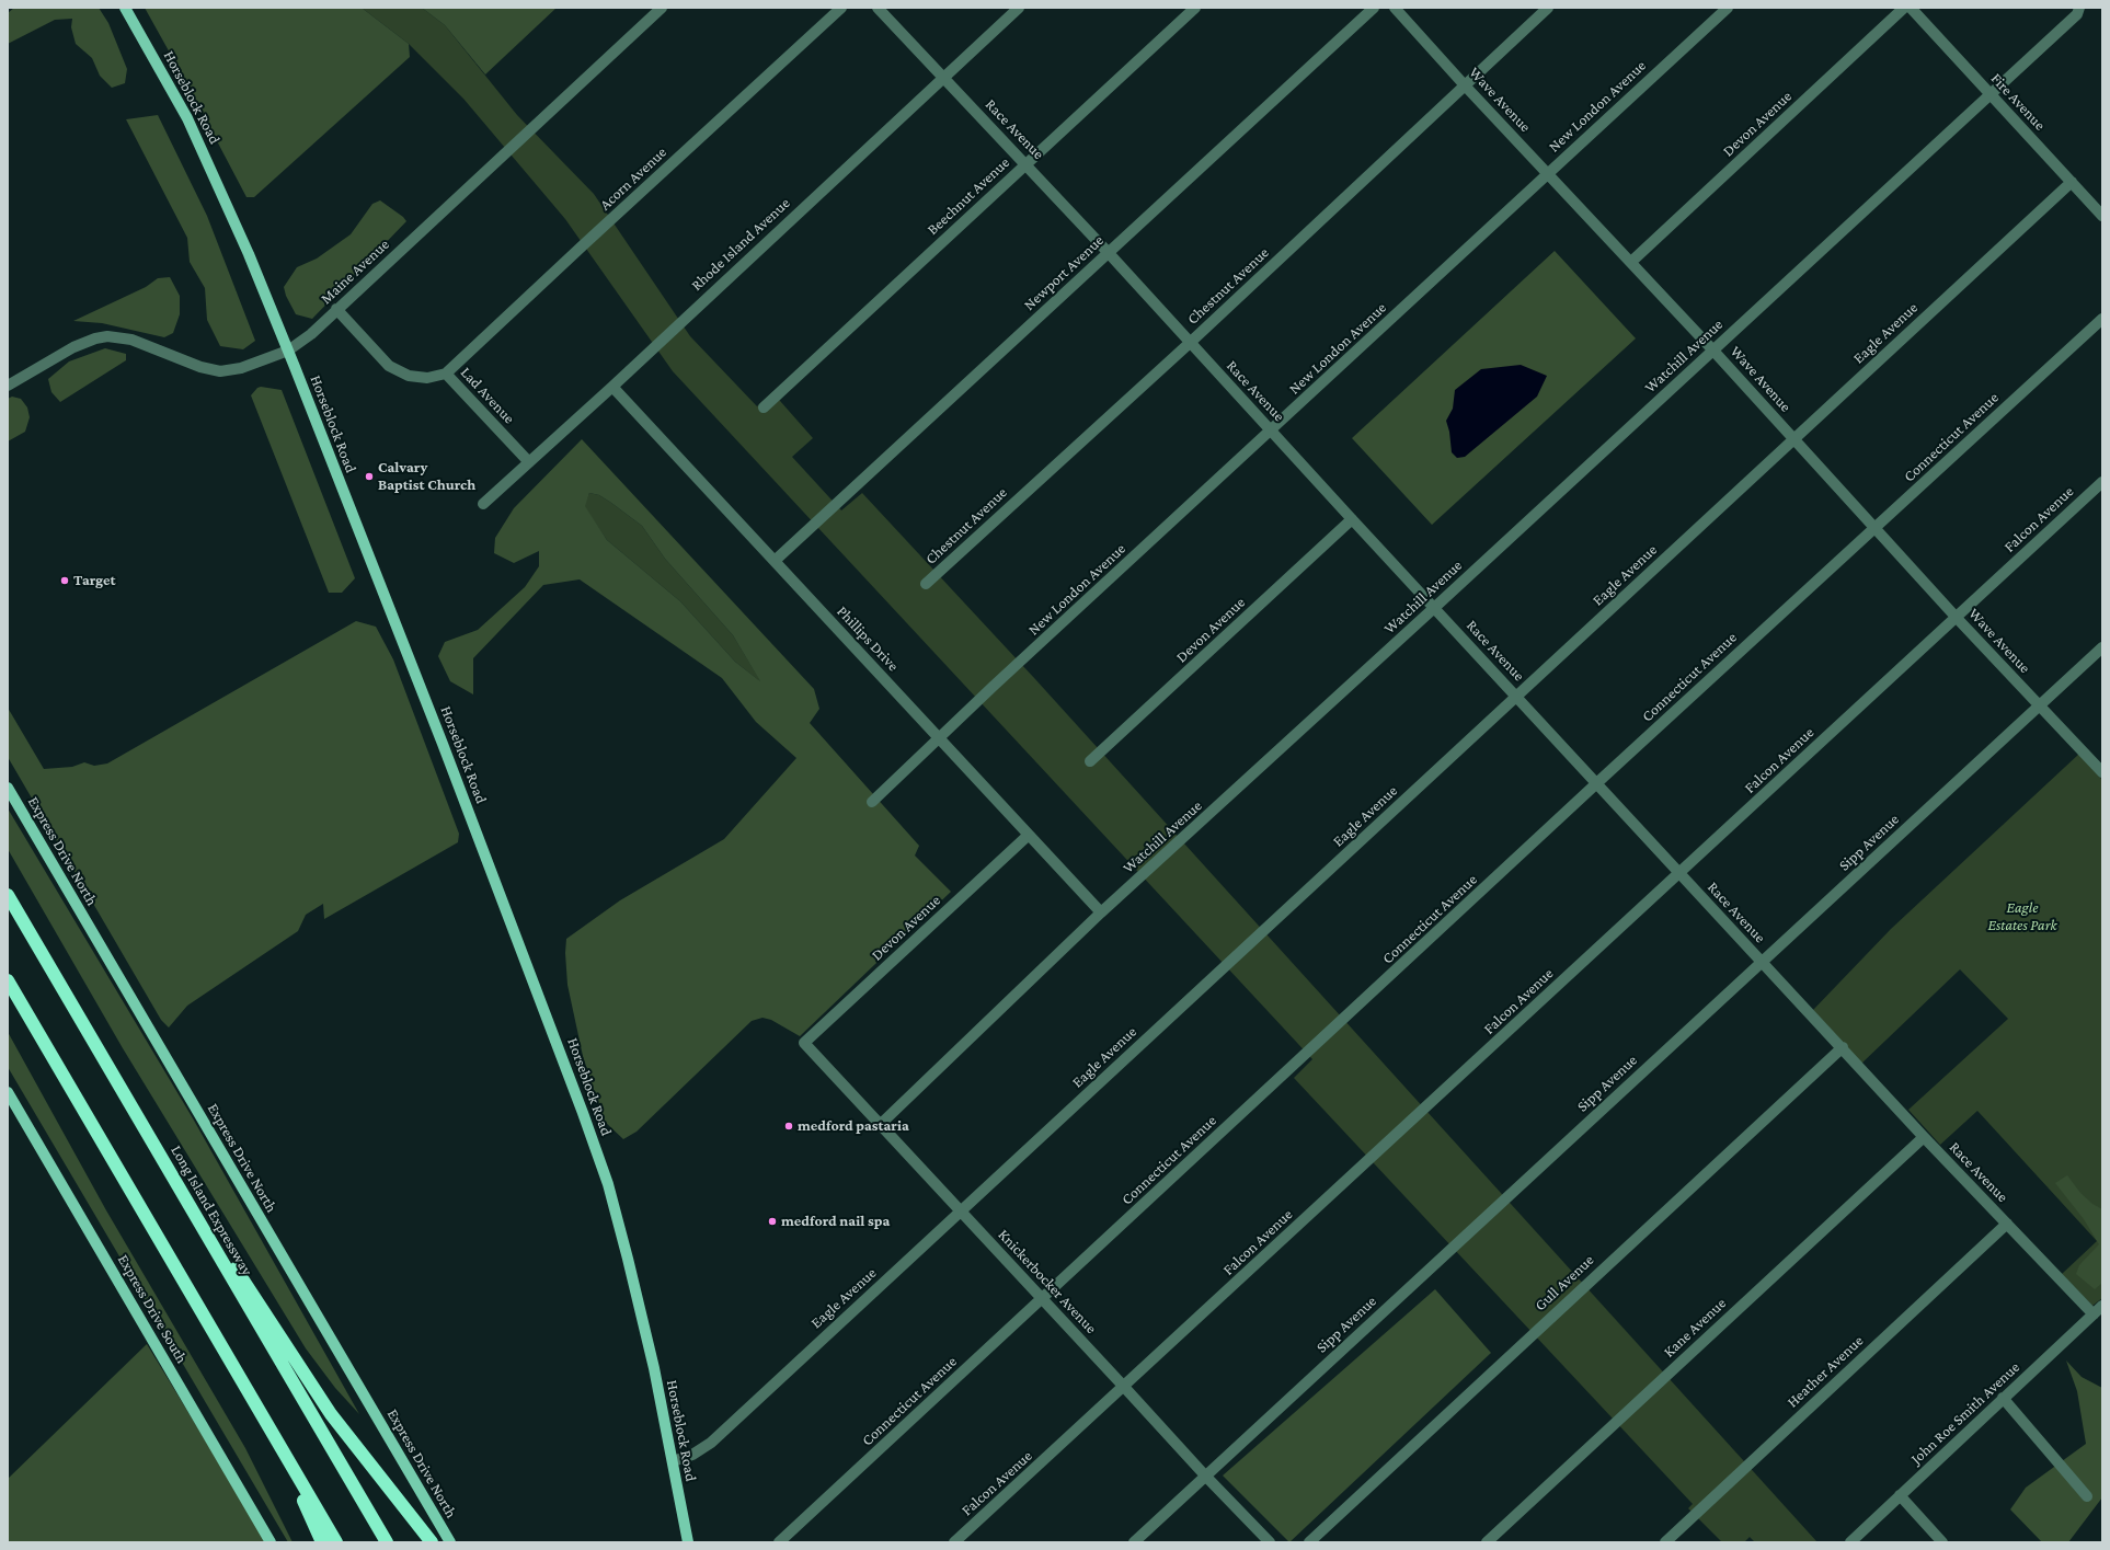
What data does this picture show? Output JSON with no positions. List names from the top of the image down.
{
  "streets": {
    "highway": ["Long Island Expressway"],
    "main road": ["Horseblock Road", "Express Drive North", "Express Drive South"],
    "street": [
      "Wave Avenue",
      "Fire Avenue",
      "New London Avenue",
      "Devon Avenue",
      "Race Avenue",
      "Acorn Avenue",
      "Beechnut Avenue",
      "Rhode Island Avenue",
      "Maine Avenue",
      "Newport Avenue",
      "Chestnut Avenue",
      "Eagle Avenue",
      "Watchill Avenue",
      "Lad Avenue",
      "Connecticut Avenue",
      "Falcon Avenue",
      "Phillips Drive",
      "Sipp Avenue",
      "Knickerbocker Avenue",
      "Gull Avenue",
      "Kane Avenue",
      "Heather Avenue",
      "John Roe Smith Avenue"
    ]
  },
  "crossings": [
    ["Horseblock Road", "Maine Avenue"],
    ["Horseblock Road", "Eagle Avenue"],
    ["Wave Avenue", "New London Avenue"],
    ["Wave Avenue", "Devon Avenue"],
    ["Wave Avenue", "Chestnut Avenue"],
    ["Wave Avenue", "Eagle Avenue"],
    ["Wave Avenue", "Watchill Avenue"],
    ["Wave Avenue", "Connecticut Avenue"],
    ["Wave Avenue", "Falcon Avenue"],
    ["Wave Avenue", "Sipp Avenue"],
    ["Fire Avenue", "Eagle Avenue"],
    ["Fire Avenue", "Watchill Avenue"],
    ["New London Avenue", "Race Avenue"],
    ["New London Avenue", "Phillips Drive"],
    ["Devon Avenue", "Race Avenue"],
    ["Devon Avenue", "Phillips Drive"],
    ["Devon Avenue", "Knickerbocker Avenue"],
    ["Race Avenue", "Beechnut Avenue"],
    ["Race Avenue", "Rhode Island Avenue"],
    ["Race Avenue", "Newport Avenue"],
    ["Race Avenue", "Chestnut Avenue"],
    ["Race Avenue", "Eagle Avenue"],
    ["Race Avenue", "Watchill Avenue"],
    ["Race Avenue", "Connecticut Avenue"],
    ["Race Avenue", "Falcon Avenue"],
    ["Race Avenue", "Sipp Avenue"],
    ["Race Avenue", "Gull Avenue"],
    ["Race Avenue", "Kane Avenue"],
    ["Race Avenue", "Heather Avenue"],
    ["Race Avenue", "John Roe Smith Avenue"],
    ["Acorn Avenue", "Lad Avenue"],
    ["Rhode Island Avenue", "Lad Avenue"],
    ["Rhode Island Avenue", "Phillips Drive"],
    ["Maine Avenue", "Lad Avenue"],
    ["Newport Avenue", "Phillips Drive"],
    ["Eagle Avenue", "Knickerbocker Avenue"],
    ["Watchill Avenue", "Phillips Drive"],
    ["Watchill Avenue", "Knickerbocker Avenue"],
    ["Connecticut Avenue", "Knickerbocker Avenue"],
    ["Falcon Avenue", "Knickerbocker Avenue"],
    ["Sipp Avenue", "Knickerbocker Avenue"]
  ],
  "parks": ["Eagle Estates Park"],
  "places": [
    "Calvary Baptist Church",
    "Target",
    "medford pastaria",
    "medford nail spa"
  ]
}
